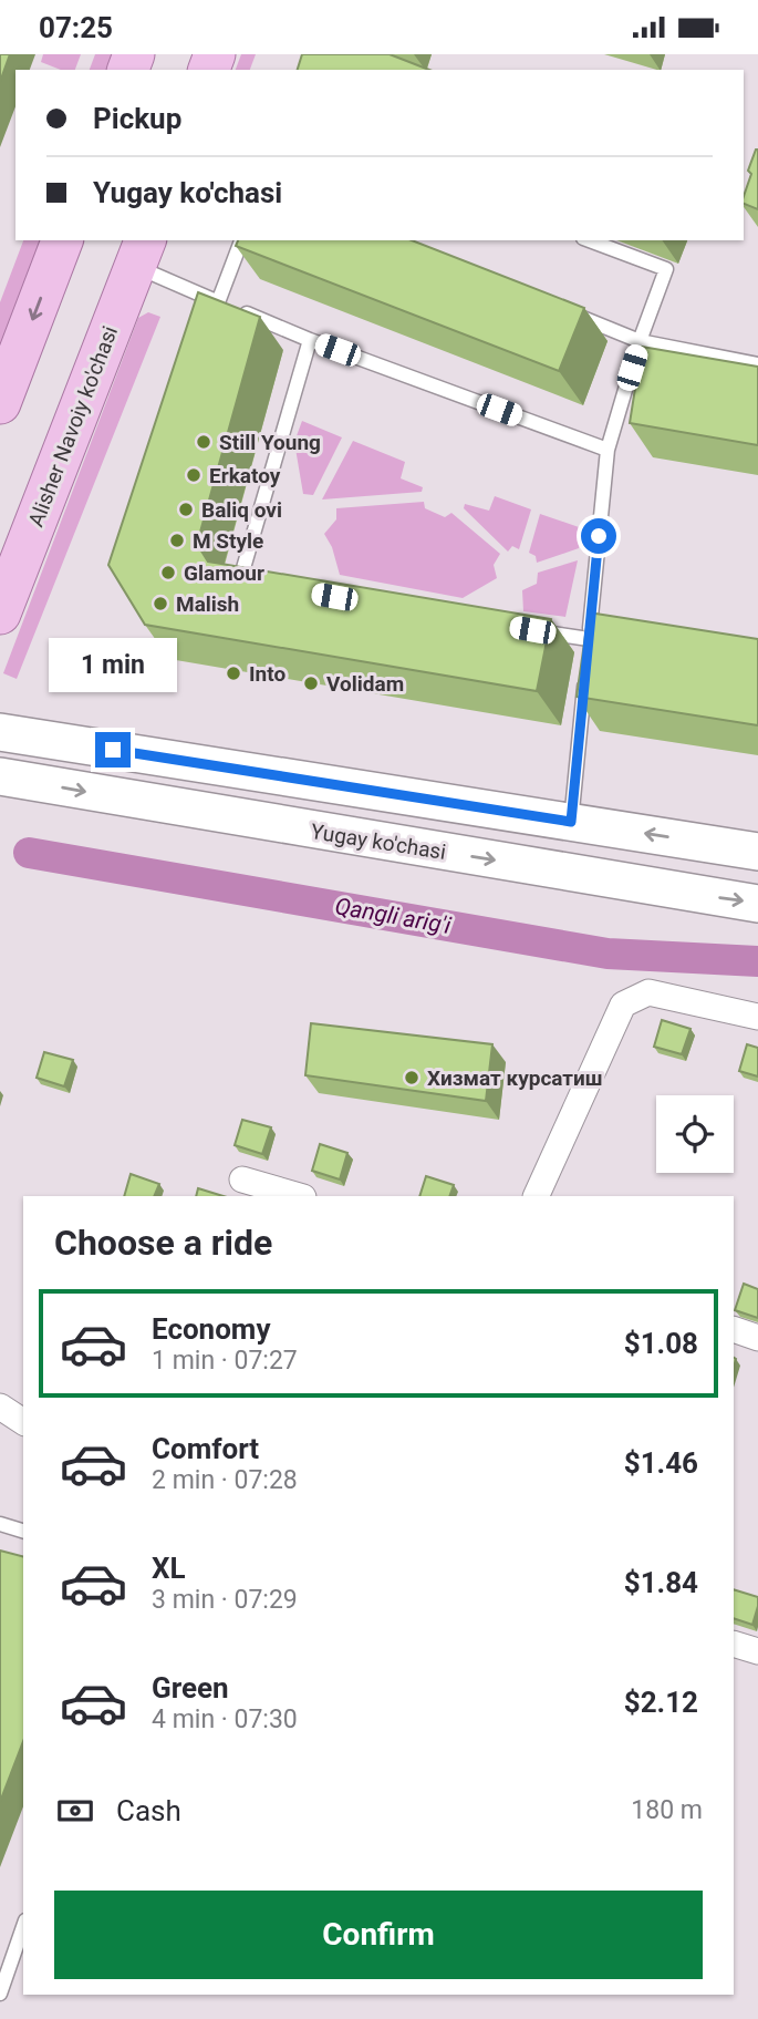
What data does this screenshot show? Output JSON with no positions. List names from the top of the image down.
{
  "streets": {
    "main road": ["Alisher Navoiy ko'chasi", "Yugay ko'chasi"]
  },
  "water": ["Qangli arig'i"],
  "places": [
    "Still Young",
    "Erkatoy",
    "Baliq ovi",
    "M Style",
    "Glamour",
    "Malish",
    "Into",
    "Volidam",
    "Хизмат курсатиш"
  ],
  "page": {
    "status": "07:25",
    "banner": ["Pickup", "Yugay ko'chasi"],
    "bubble": "1 min",
    "heading": "Choose a ride",
    "list": [
      {
        "name": "Economy",
        "note": "1 min · 07:27",
        "value": "$1.08"
      },
      {
        "name": "Comfort",
        "note": "2 min · 07:28",
        "value": "$1.46"
      },
      {
        "name": "XL",
        "note": "3 min · 07:29",
        "value": "$1.84"
      },
      {
        "name": "Green",
        "note": "4 min · 07:30",
        "value": "$2.12"
      }
    ],
    "pay": ["Cash", "180 m"],
    "buttons": "Confirm"
  }
}
